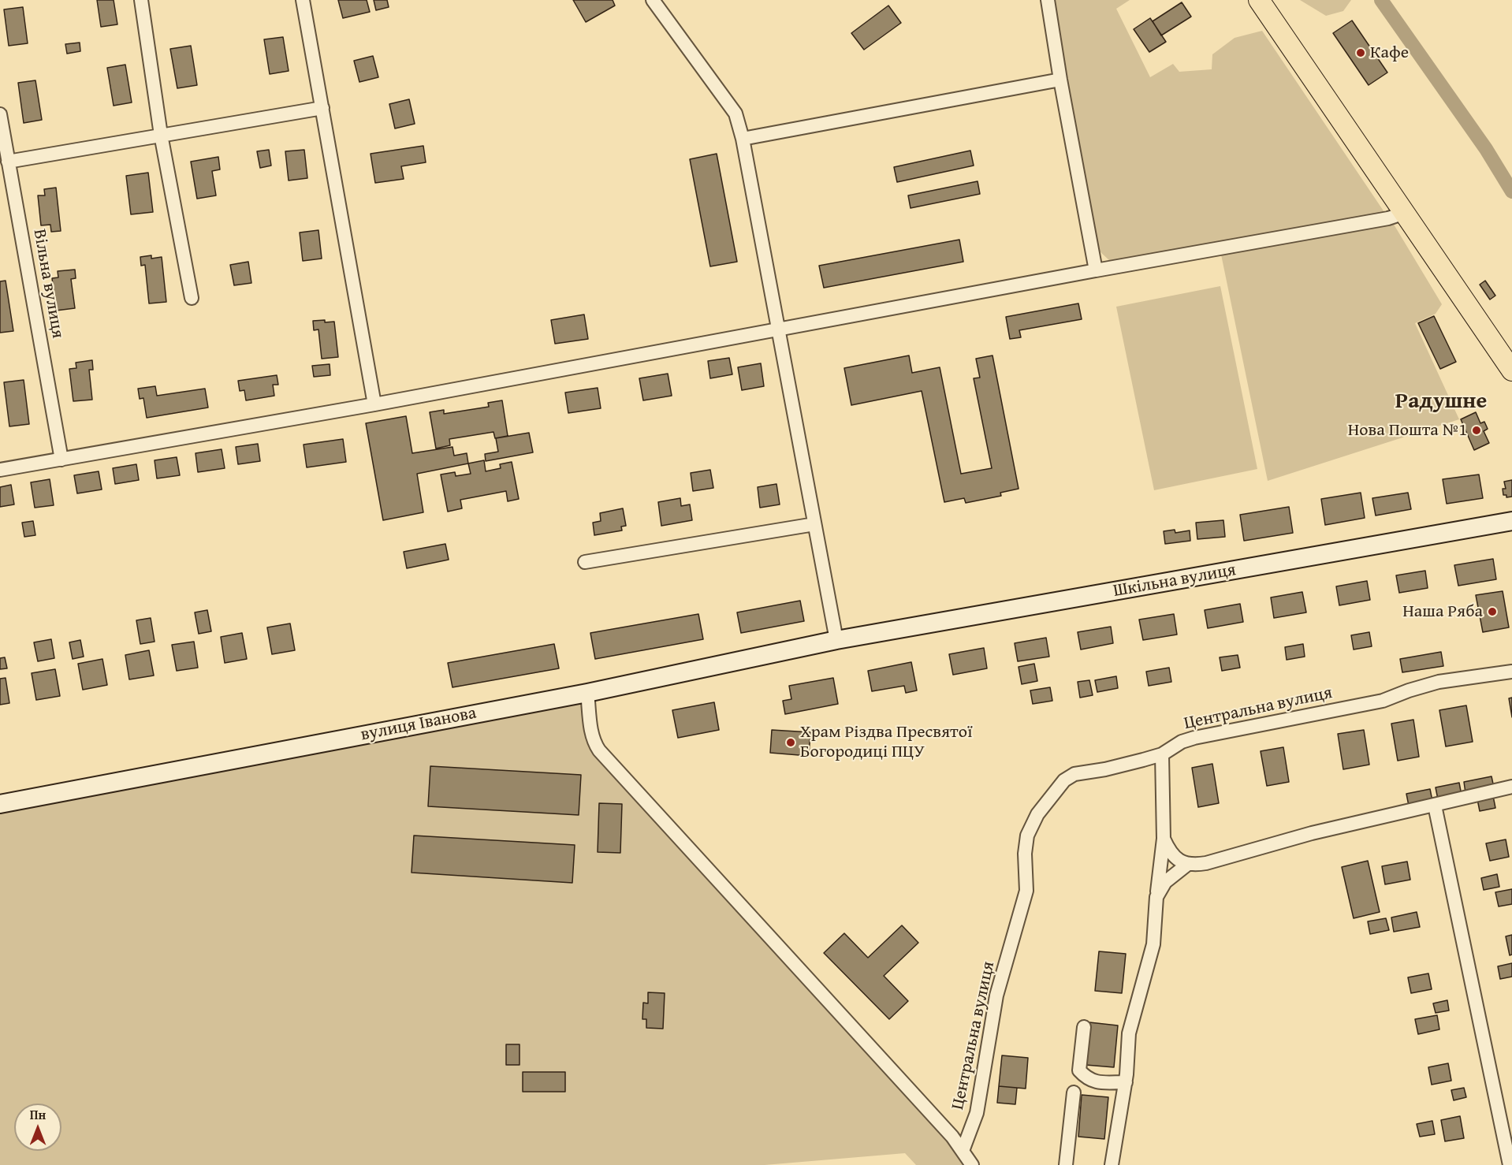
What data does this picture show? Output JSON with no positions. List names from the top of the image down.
{
  "streets": {
    "street": [
      "Вільна вулиця",
      "Шкільна вулиця",
      "Центральна вулиця",
      "вулиця Іванова"
    ]
  },
  "crossings": [
    ["Шкільна вулиця", "вулиця Іванова"]
  ],
  "districts": ["Радушне"],
  "places": [
    "Кафе",
    "Нова Пошта №1",
    "Наша Ряба",
    "Храм Різдва Пресвятої Богородиці ПЦУ"
  ],
  "north": "top"
}
